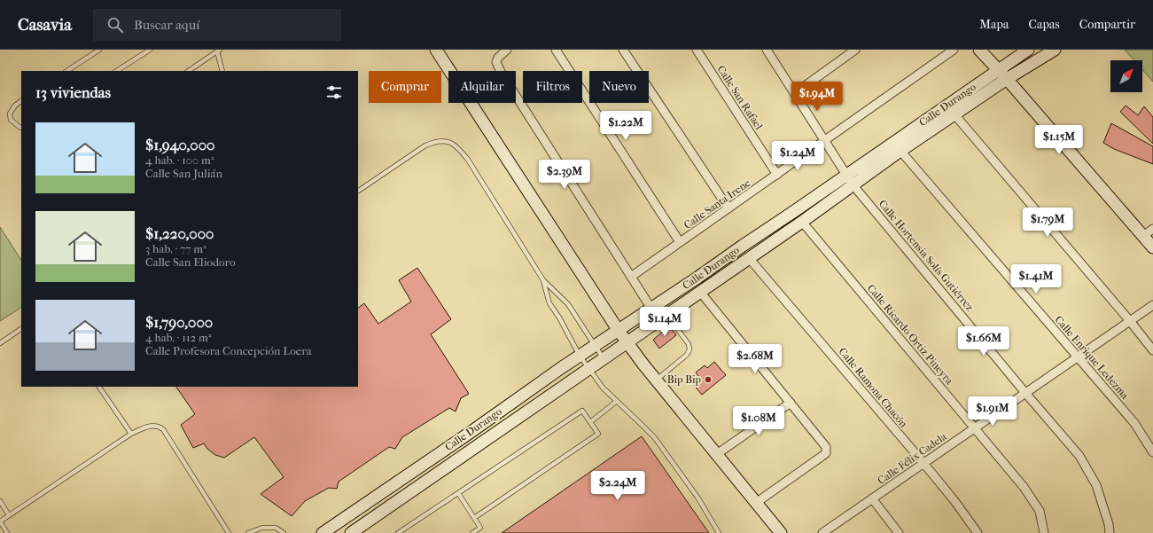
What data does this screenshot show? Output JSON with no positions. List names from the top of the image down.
{
  "streets": {
    "main road": ["Calle Durango"],
    "street": [
      "Calle San Rafael",
      "Calle Santa Irene",
      "Calle Hortensia Solís Gutiérrez",
      "Calle Ricardo Ortiz Pineyra",
      "Calle Enrique Ledezma",
      "Calle Ramona Chacón",
      "Calle Félix Cadela"
    ]
  },
  "crossings": [
    ["Calle San Rafael", "Calle Santa Irene"],
    ["Calle Durango", "Calle Hortensia Solís Gutiérrez"],
    ["Calle Durango", "Calle Ricardo Ortiz Pineyra"],
    ["Calle Durango", "Calle Enrique Ledezma"],
    ["Calle Durango", "Calle Ramona Chacón"],
    ["Calle Santa Irene", "Calle Hortensia Solís Gutiérrez"],
    ["Calle Hortensia Solís Gutiérrez", "Calle Félix Cadela"],
    ["Calle Ricardo Ortiz Pineyra", "Calle Félix Cadela"],
    ["Calle Enrique Ledezma", "Calle Félix Cadela"],
    ["Calle Ramona Chacón", "Calle Félix Cadela"]
  ],
  "places": ["Bip Bip"],
  "north": "top right",
  "page": {
    "header": "Casavia",
    "search": "Buscar aquí",
    "nav": ["Mapa", "Capas", "Compartir"],
    "chip": [
      "Comprar",
      "Alquilar",
      "Filtros",
      "Nuevo"
    ],
    "heading": "13 viviendas",
    "price": [
      "$1.94M",
      "$1.22M",
      "$1.15M",
      "$1.24M",
      "$2.39M",
      "$1.79M",
      "$1.41M",
      "$1.14M",
      "$1.66M",
      "$2.68M",
      "$1.91M",
      "$1.08M",
      "$2.24M"
    ],
    "list": [
      {
        "name": "$1,940,000",
        "note": "4 hab. · 100 m² · Calle San Julián"
      },
      {
        "name": "$1,220,000",
        "note": "3 hab. · 77 m² · Calle San Eliodoro"
      },
      {
        "name": "$1,790,000",
        "note": "4 hab. · 112 m² · Calle Profesora Concepción Loera"
      }
    ]
  }
}
